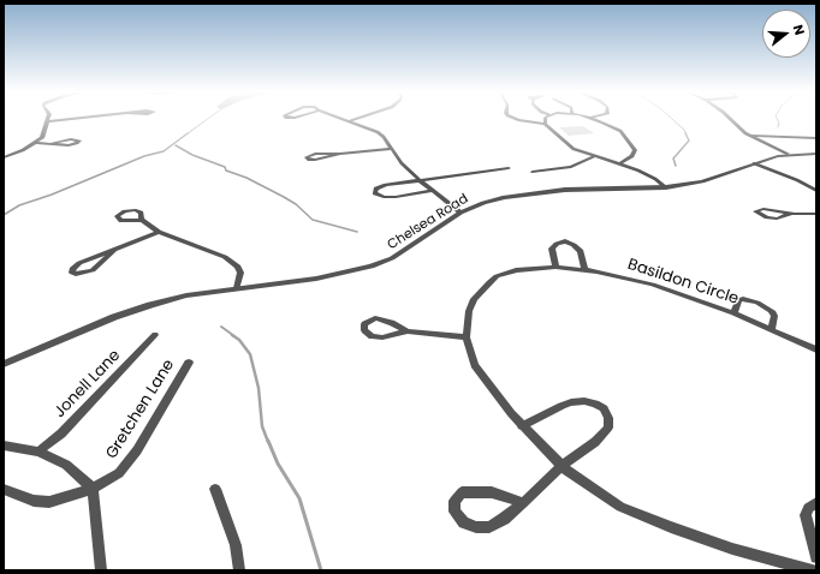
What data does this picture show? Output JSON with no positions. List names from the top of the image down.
{
  "streets": {
    "street": [
      "Chelsea Road",
      "Basildon Circle",
      "Jonell Lane",
      "Gretchen Lane"
    ]
  },
  "north": "right"
}
